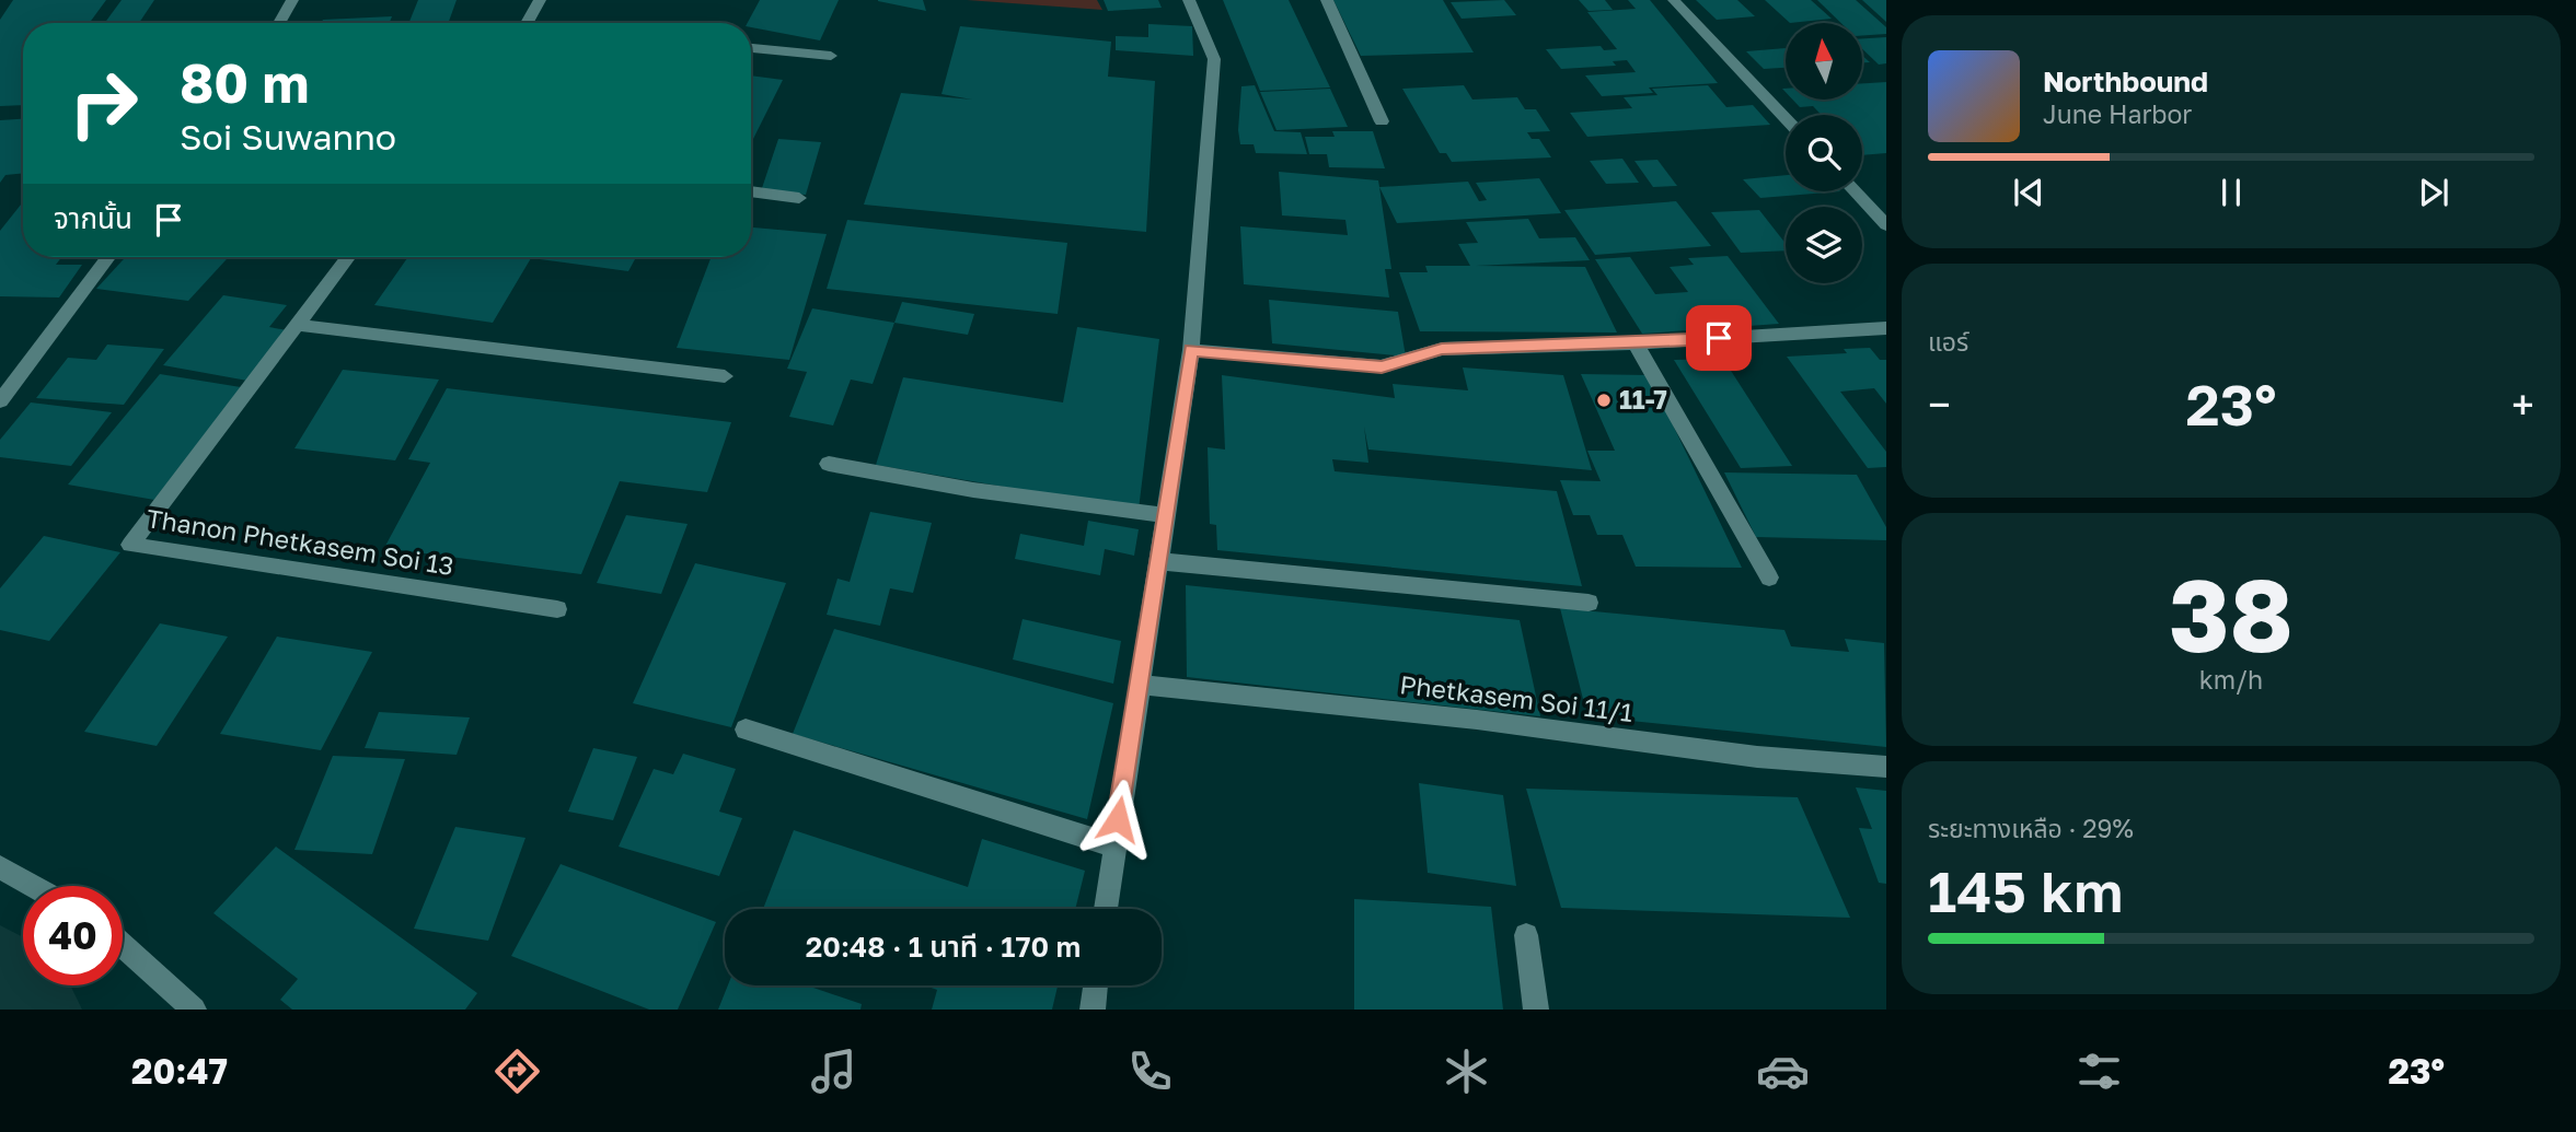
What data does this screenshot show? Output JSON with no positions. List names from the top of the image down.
{
  "streets": {
    "street": ["Thanon Phetkasem Soi 13", "Phetkasem Soi 11/1"]
  },
  "places": ["11-7"],
  "north": "top",
  "page": {
    "turn": ["80 m", "Soi Suwanno"],
    "song": ["Northbound", "June Harbor"],
    "then": "จากนั้น",
    "tile": [
      "แอร์",
      ["38", "km/h"],
      ["ระยะทางเหลือ · 29%", "145 km"]
    ],
    "heat": ["−", "23°", "+"],
    "limit": "40",
    "trip": "20:48 · 1 นาที · 170 m",
    "tabs": ["20:47", "23°"]
  }
}
